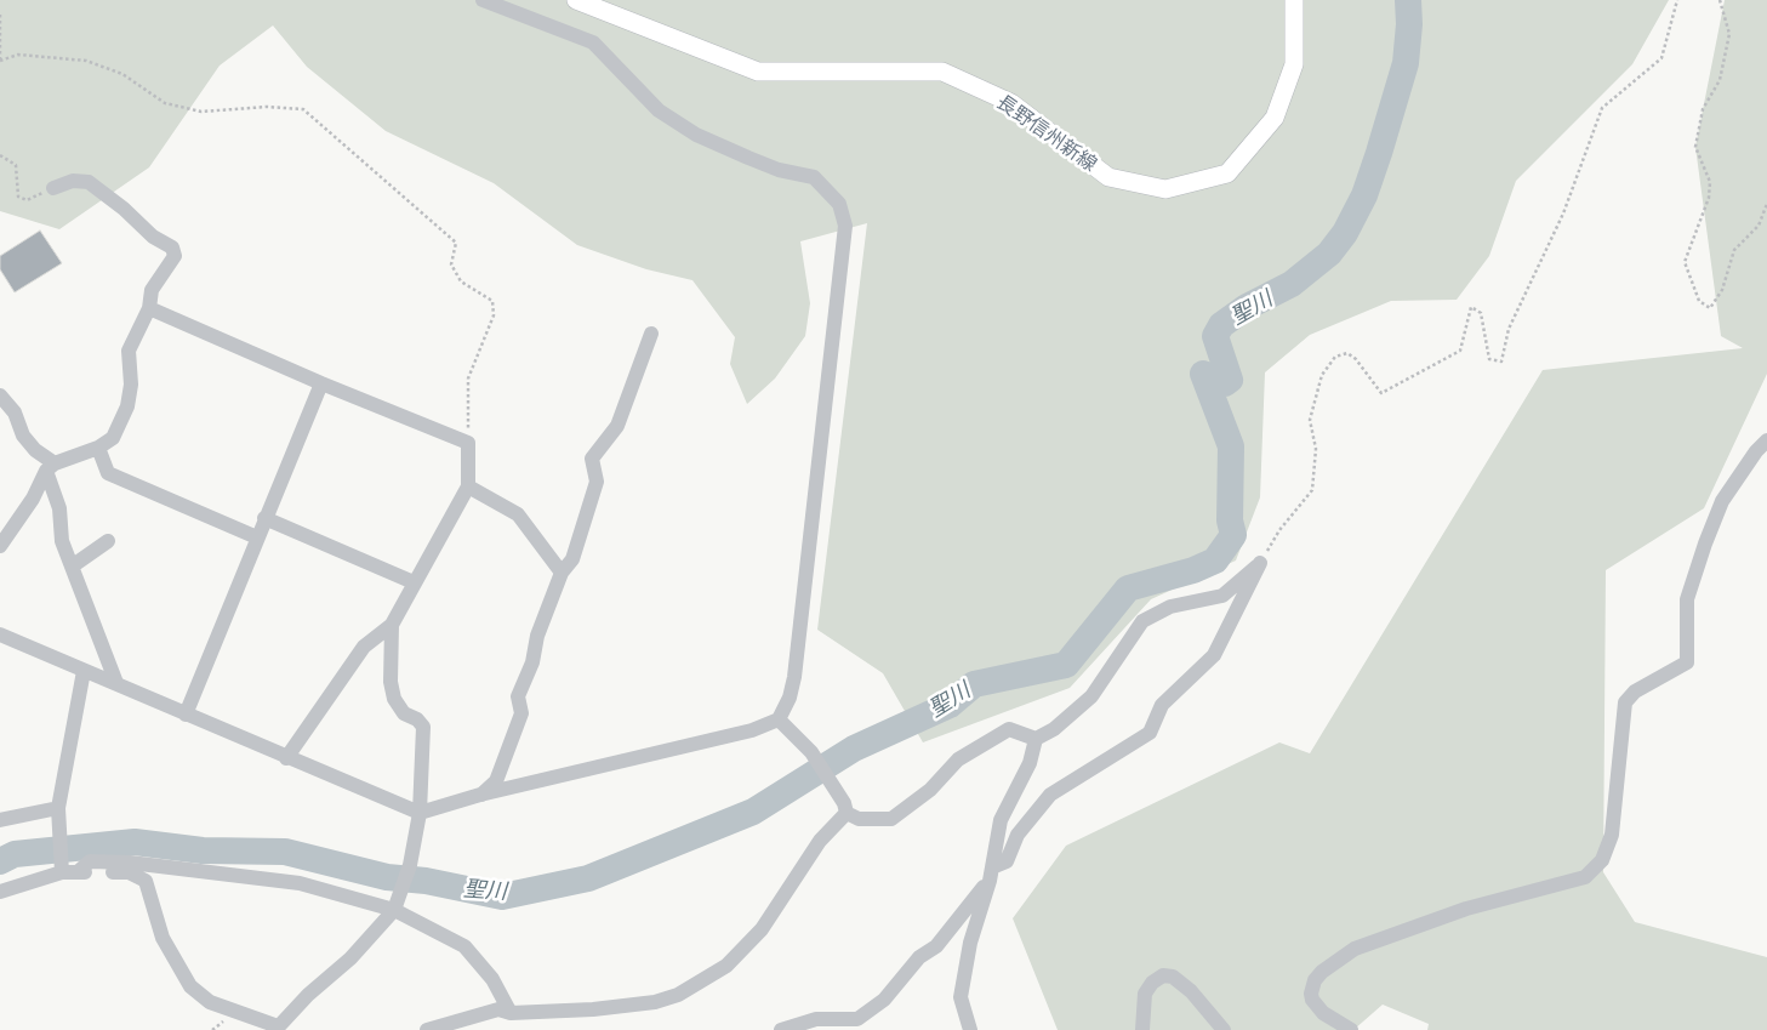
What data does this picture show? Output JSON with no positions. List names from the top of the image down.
{
  "streets": {
    "main road": ["長野信州新線"]
  },
  "water": ["聖川"]
}
